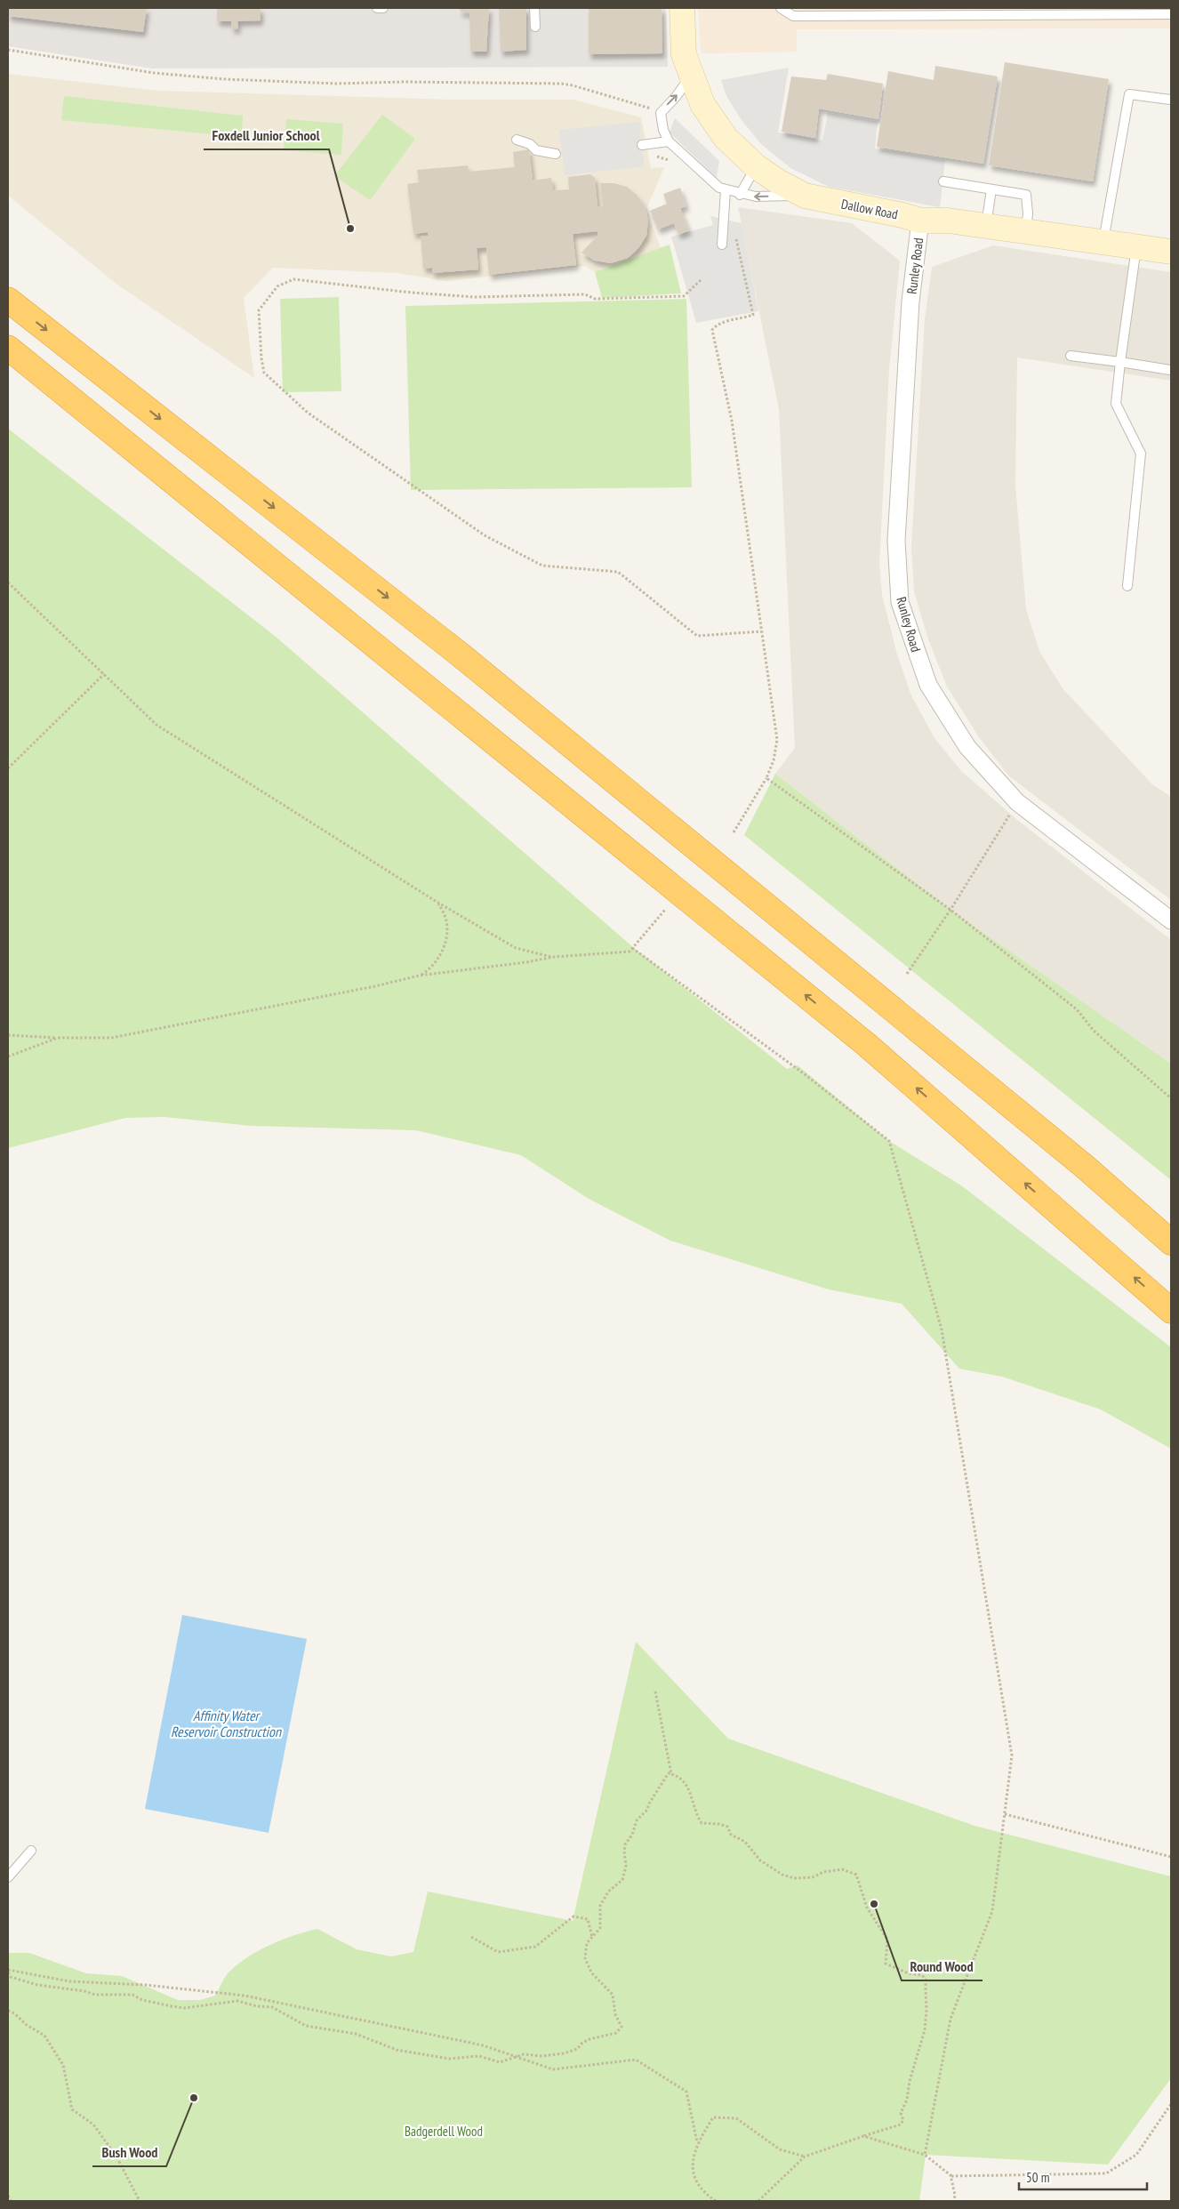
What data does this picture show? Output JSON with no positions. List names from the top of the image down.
{
  "streets": {
    "street": ["Dallow Road", "Runley Road"]
  },
  "crossings": [
    ["Dallow Road", "Runley Road"]
  ],
  "water": ["Affinity Water Reservoir Construction"],
  "parks": ["Badgerdell Wood"],
  "places": ["Foxdell Junior School", "Round Wood", "Bush Wood"],
  "scale_bar": "50 m"
}
